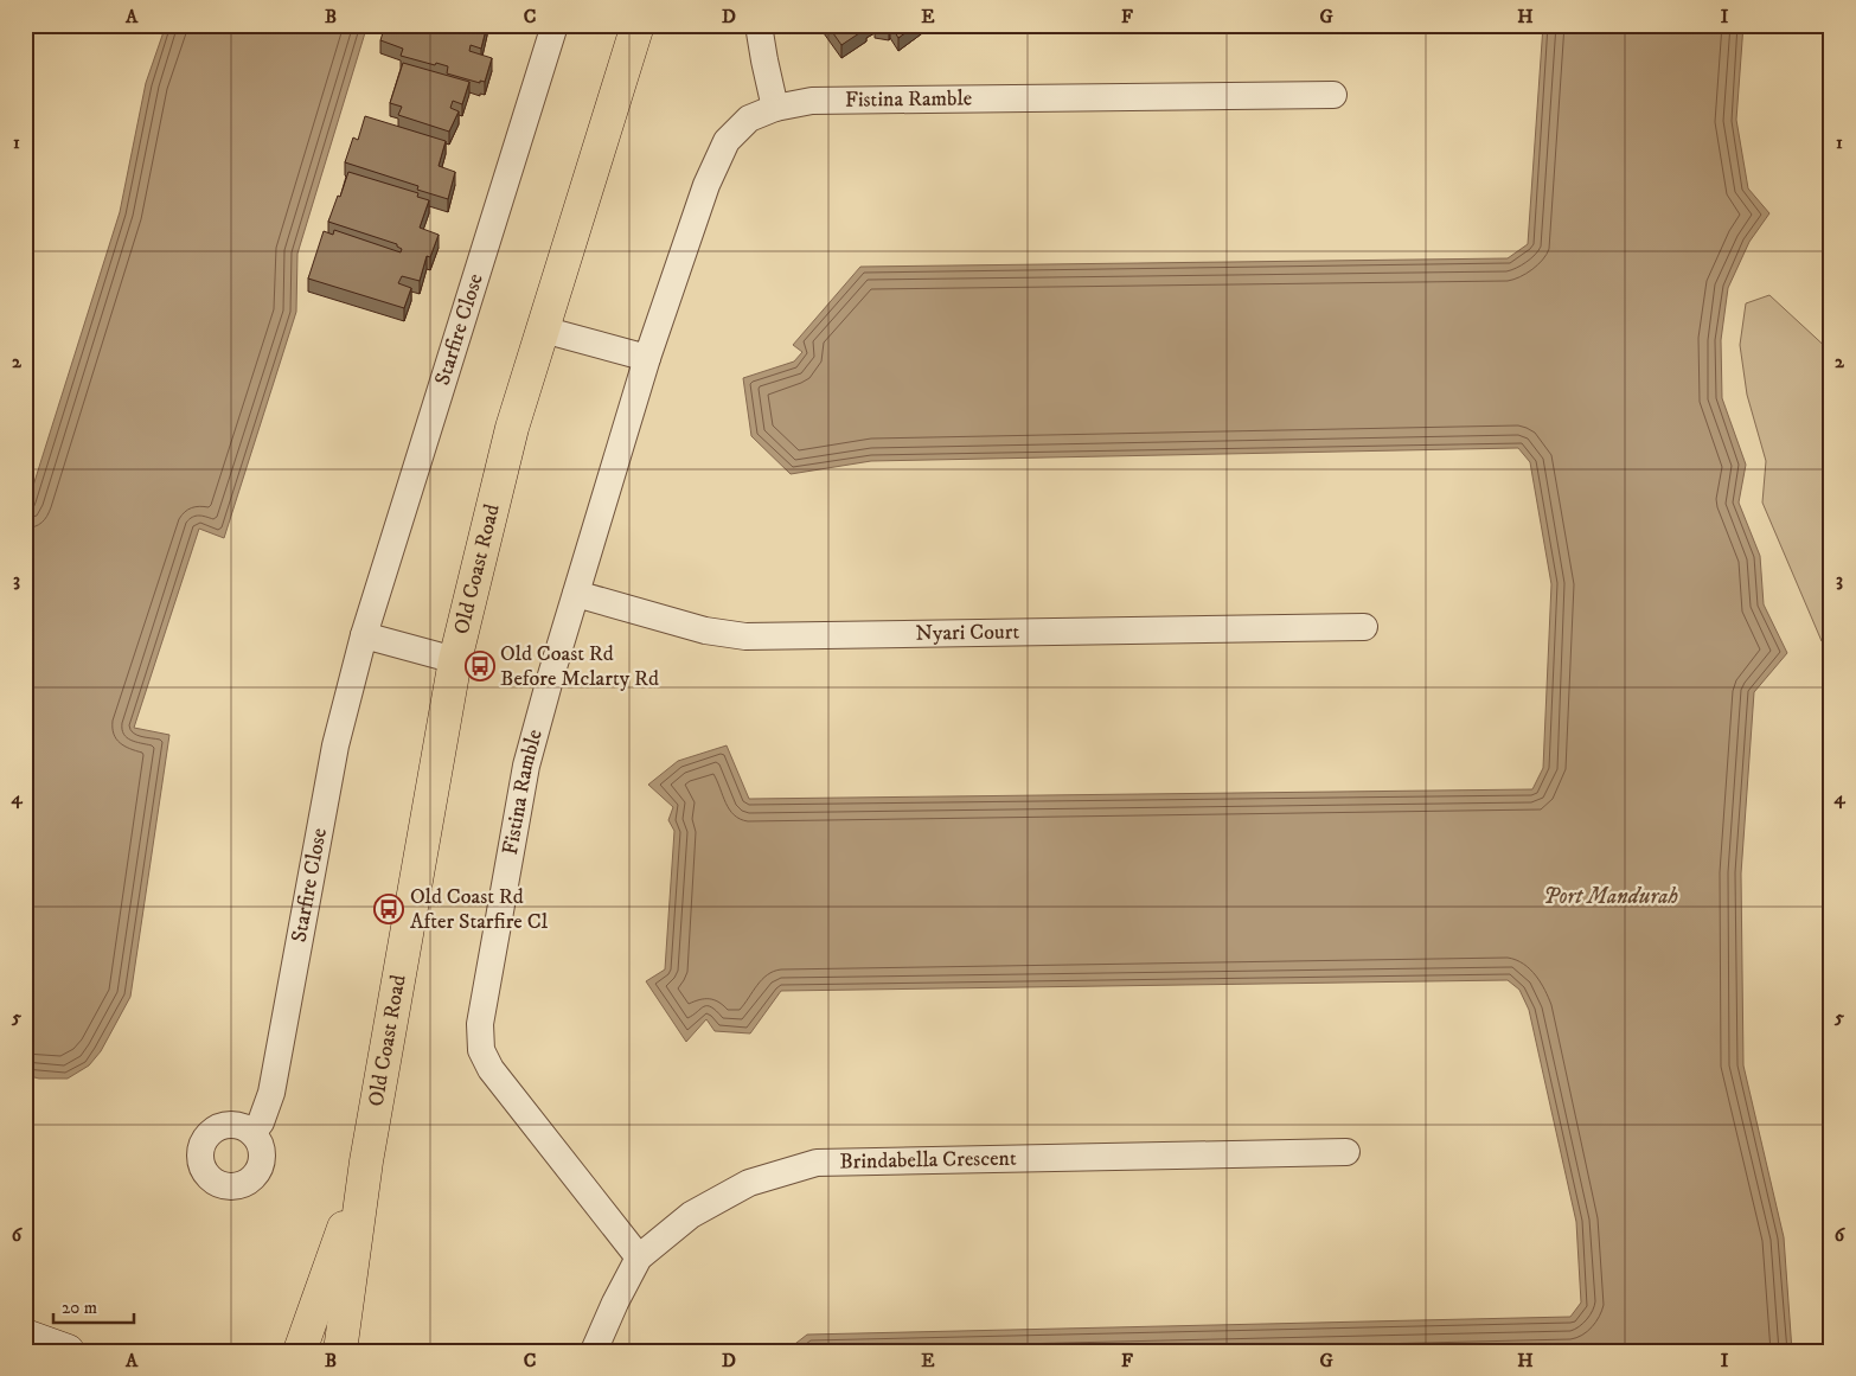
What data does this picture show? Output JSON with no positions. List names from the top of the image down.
{
  "streets": {
    "main road": ["Old Coast Road"],
    "street": [
      "Fistina Ramble",
      "Starfire Close",
      "Nyari Court",
      "Brindabella Crescent"
    ]
  },
  "crossings": [
    ["Fistina Ramble", "Nyari Court"],
    ["Fistina Ramble", "Brindabella Crescent"]
  ],
  "water": ["Port Mandurah"],
  "places": {
    "bus stop": ["Old Coast Rd Before Mclarty Rd", "Old Coast Rd After Starfire Cl"]
  },
  "scale_bar": "20 m",
  "grid": {
    "columns": [
      "A",
      "B",
      "C",
      "D",
      "E",
      "F",
      "G",
      "H",
      "I"
    ],
    "rows": [
      "1",
      "2",
      "3",
      "4",
      "5",
      "6"
    ]
  }
}
